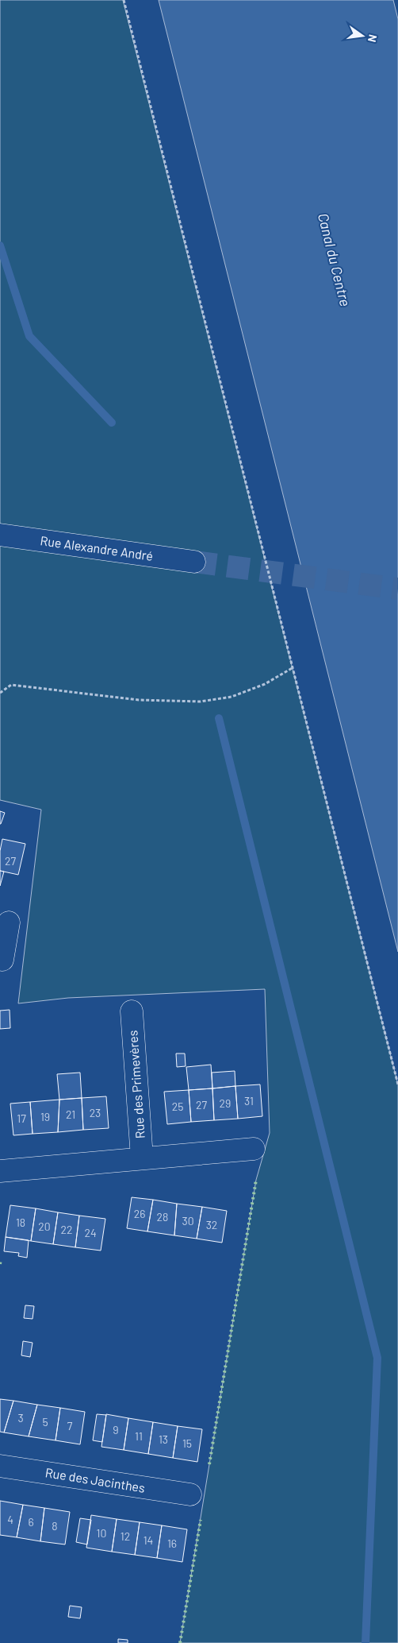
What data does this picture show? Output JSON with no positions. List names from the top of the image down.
{
  "streets": {
    "street": ["Rue Alexandre André", "Rue des Primevères", "Rue des Jacinthes"]
  },
  "water": ["Canal du Centre"],
  "house_numbers": [
    "27",
    "31",
    "29",
    "27",
    "25",
    "23",
    "21",
    "19",
    "17",
    "26",
    "28",
    "30",
    "18",
    "32",
    "20",
    "22",
    "24",
    "3",
    "5",
    "7",
    "9",
    "11",
    "13",
    "15",
    "4",
    "6",
    "8",
    "10",
    "12",
    "14",
    "16"
  ],
  "north": "right"
}
